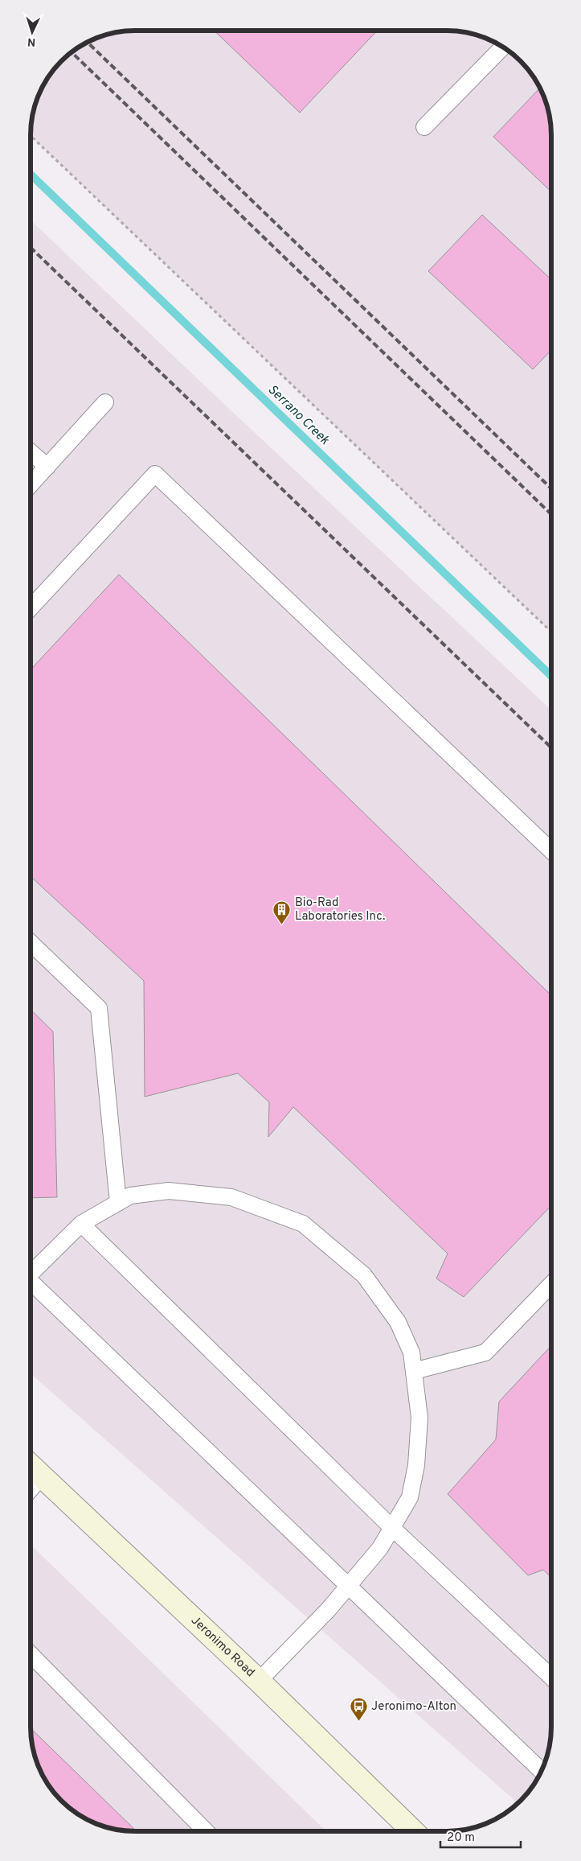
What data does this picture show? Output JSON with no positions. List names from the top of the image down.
{
  "streets": {
    "main road": ["Jeronimo Road"]
  },
  "water": ["Serrano Creek"],
  "places": {
    "building": ["Bio-Rad Laboratories Inc."],
    "bus stop": ["Jeronimo-Alton"]
  },
  "scale_bar": "20 m",
  "north": "bottom"
}
